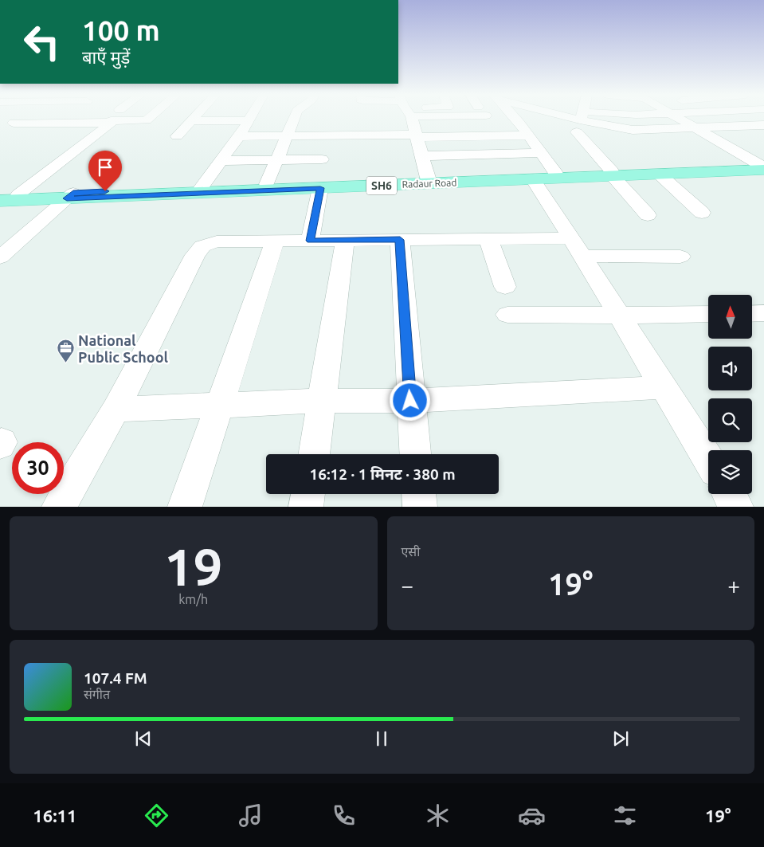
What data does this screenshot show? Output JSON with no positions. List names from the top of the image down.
{
  "streets": {
    "main road": ["Radaur Road", "SH6"]
  },
  "places": {
    "office": ["National Public School"]
  },
  "north": "top",
  "page": {
    "turn": ["100 m", "बाएँ मुड़ें"],
    "limit": "30",
    "trip": "16:12 · 1 मिनट · 380 m",
    "tile": [
      ["19", "km/h"],
      "एसी"
    ],
    "heat": ["−", "19°", "+"],
    "song": ["107.4 FM", "संगीत"],
    "tabs": ["16:11", "19°"]
  }
}
